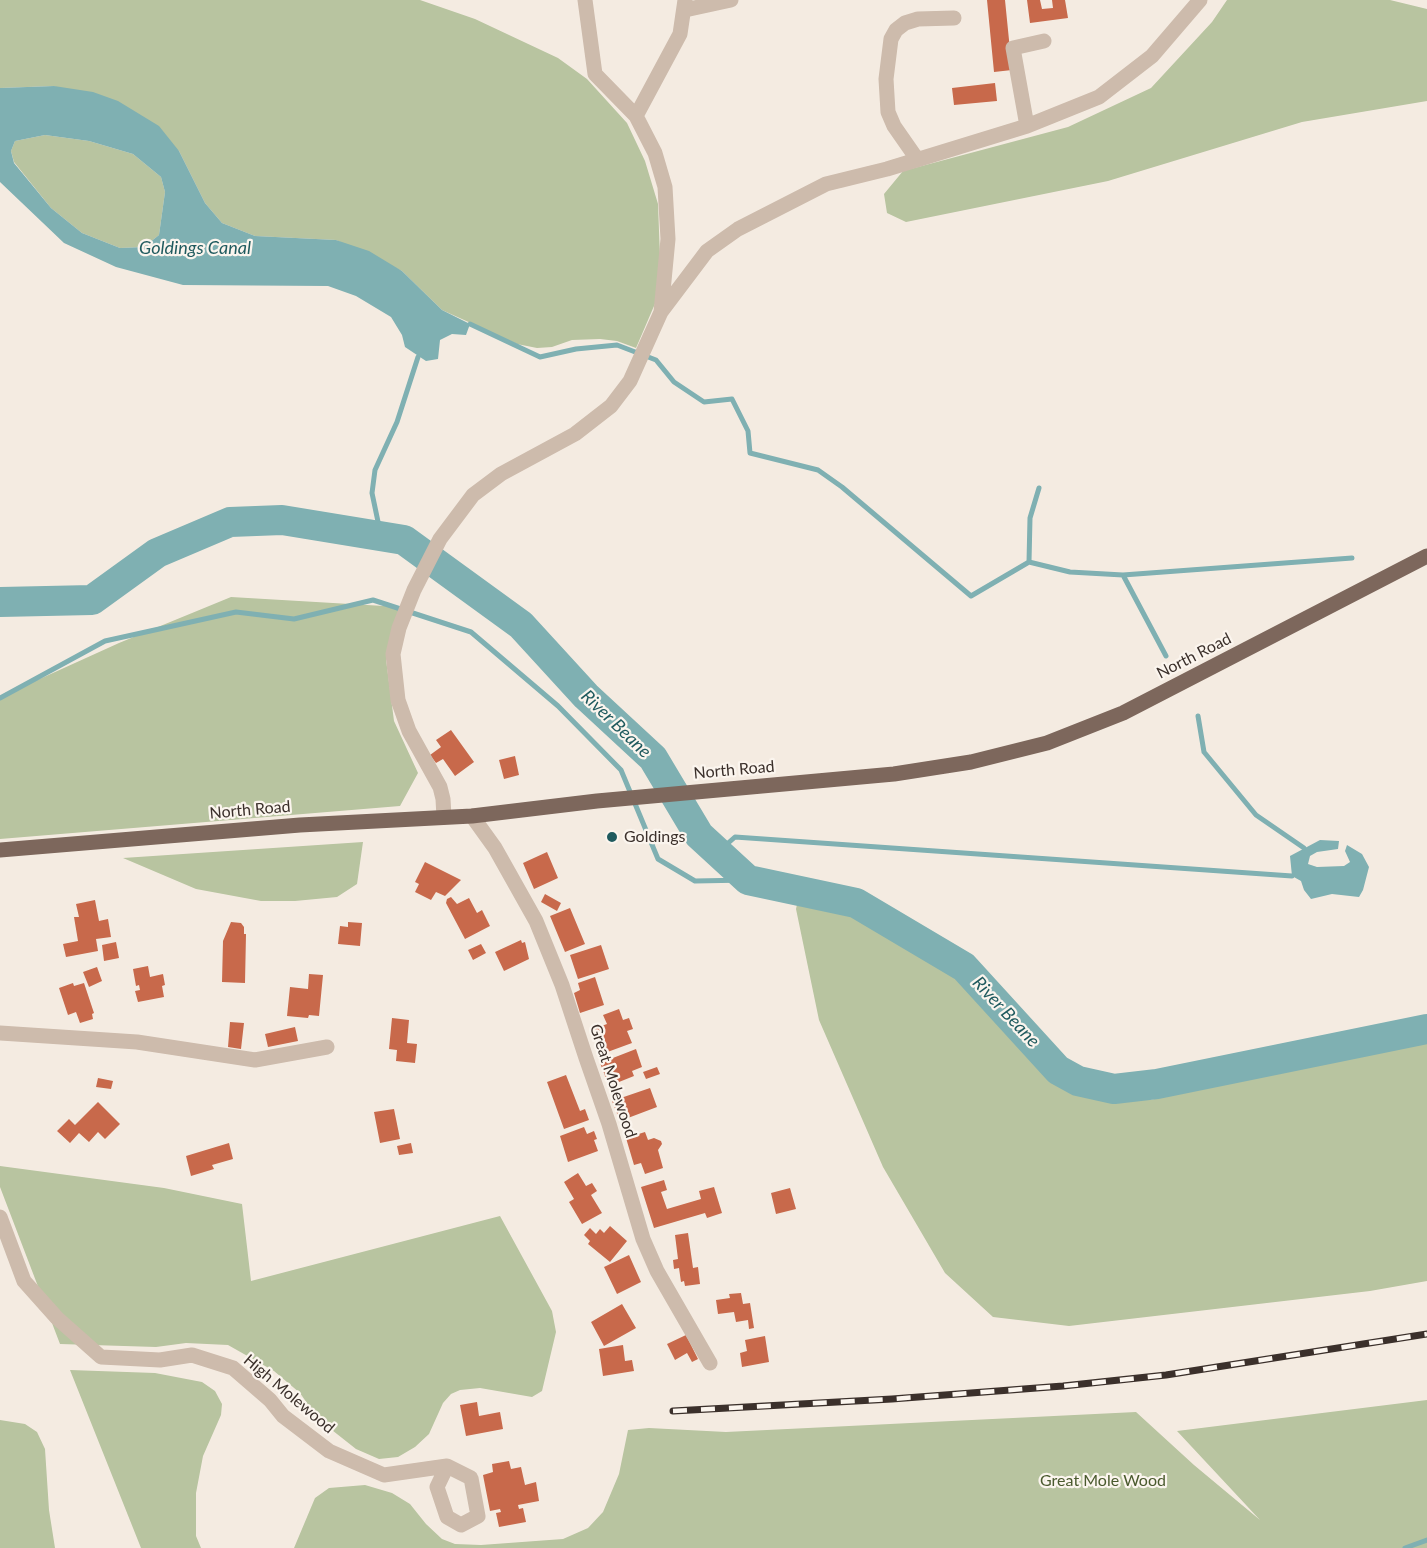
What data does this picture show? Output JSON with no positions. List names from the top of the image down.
{
  "streets": {
    "main road": ["North Road"],
    "street": ["Great Molewood", "High Molewood"]
  },
  "crossings": [
    ["North Road", "Great Molewood"]
  ],
  "water": ["Goldings Canal", "River Beane"],
  "parks": ["Great Mole Wood"],
  "places": ["Goldings"]
}
